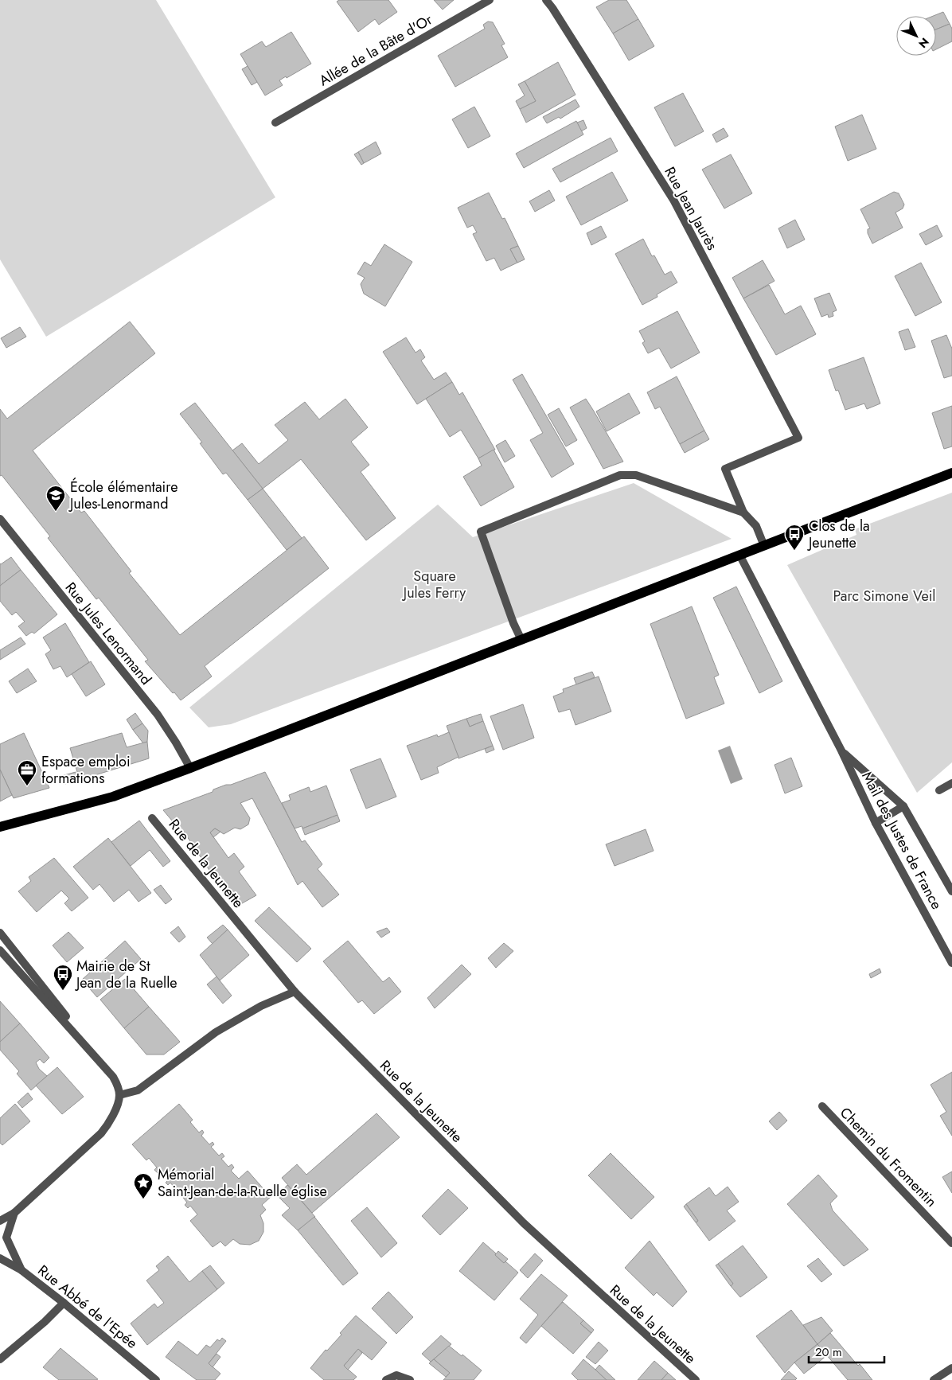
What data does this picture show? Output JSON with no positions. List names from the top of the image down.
{
  "streets": {
    "street": [
      "Allée de la Bâte d'Or",
      "Rue Jean Jaurès",
      "Rue Jules Lenormand",
      "Mail des Justes de France",
      "Rue de la Jeunette",
      "Chemin du Fromentin",
      "Rue Abbé de l'Epée"
    ]
  },
  "parks": ["Square Jules Ferry", "Parc Simone Veil"],
  "places": {
    "school or university": ["École élémentaire Jules-Lenormand"],
    "bus stop": ["Clos de la Jeunette", "Mairie de St Jean de la Ruelle"],
    "office": ["Espace emploi formations"],
    "place": ["Mémorial Saint-Jean-de-la-Ruelle église"]
  },
  "scale_bar": "20 m",
  "north": "bottom right"
}
